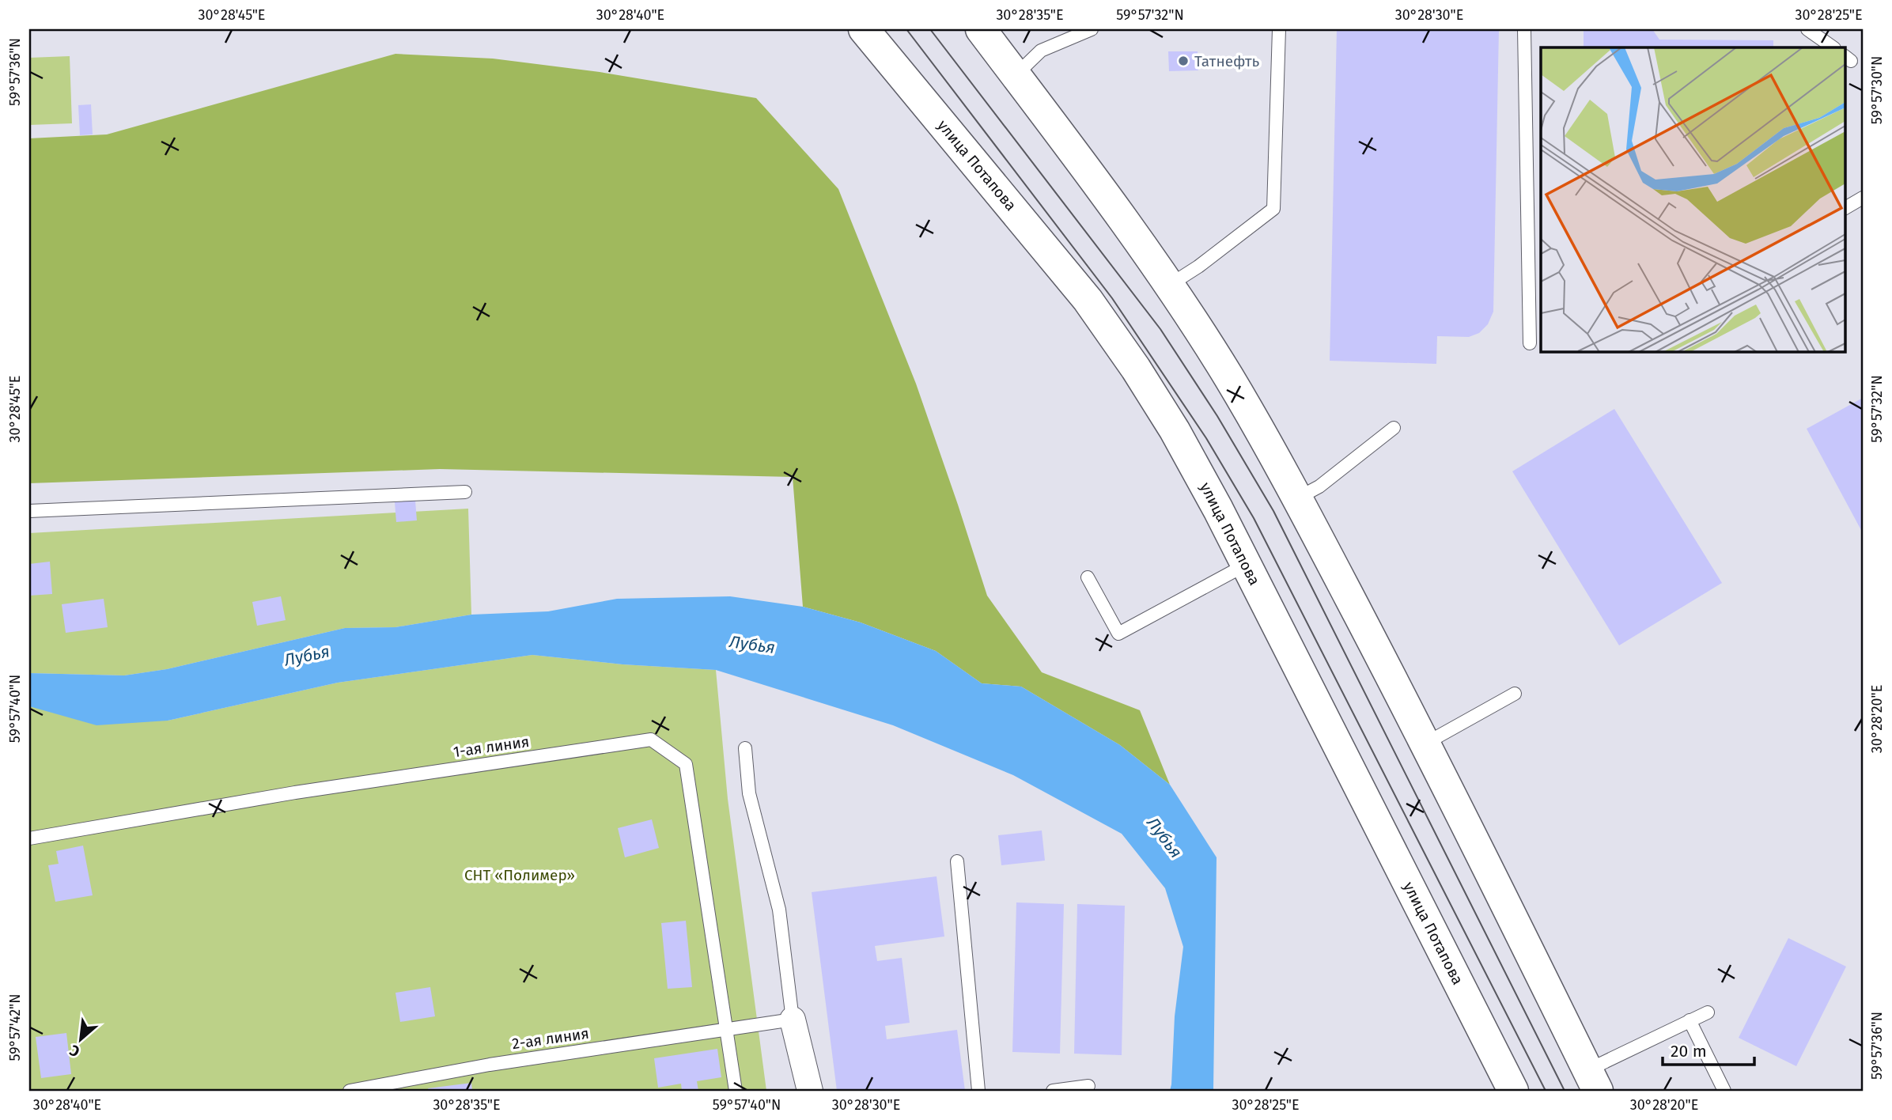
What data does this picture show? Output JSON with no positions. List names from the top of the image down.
{
  "streets": {
    "street": ["улица Потапова"],
    "lane": ["1-ая линия", "2-ая линия"]
  },
  "crossings": [
    ["1-ая линия", "2-ая линия"]
  ],
  "water": ["Лубья"],
  "parks": ["СНТ «Полимер»"],
  "places": ["Татнефть"],
  "scale_bar": "20 m",
  "north": "bottom left",
  "coordinates": [
    "30°28'45\"E",
    "30°28'40\"E",
    "30°28'35\"E",
    "59°57'32\"N",
    "30°28'30\"E",
    "30°28'25\"E",
    "59°57'36\"N",
    "59°57'30\"N",
    "59°57'40\"N",
    "30°28'20\"E",
    "59°57'42\"N"
  ]
}
